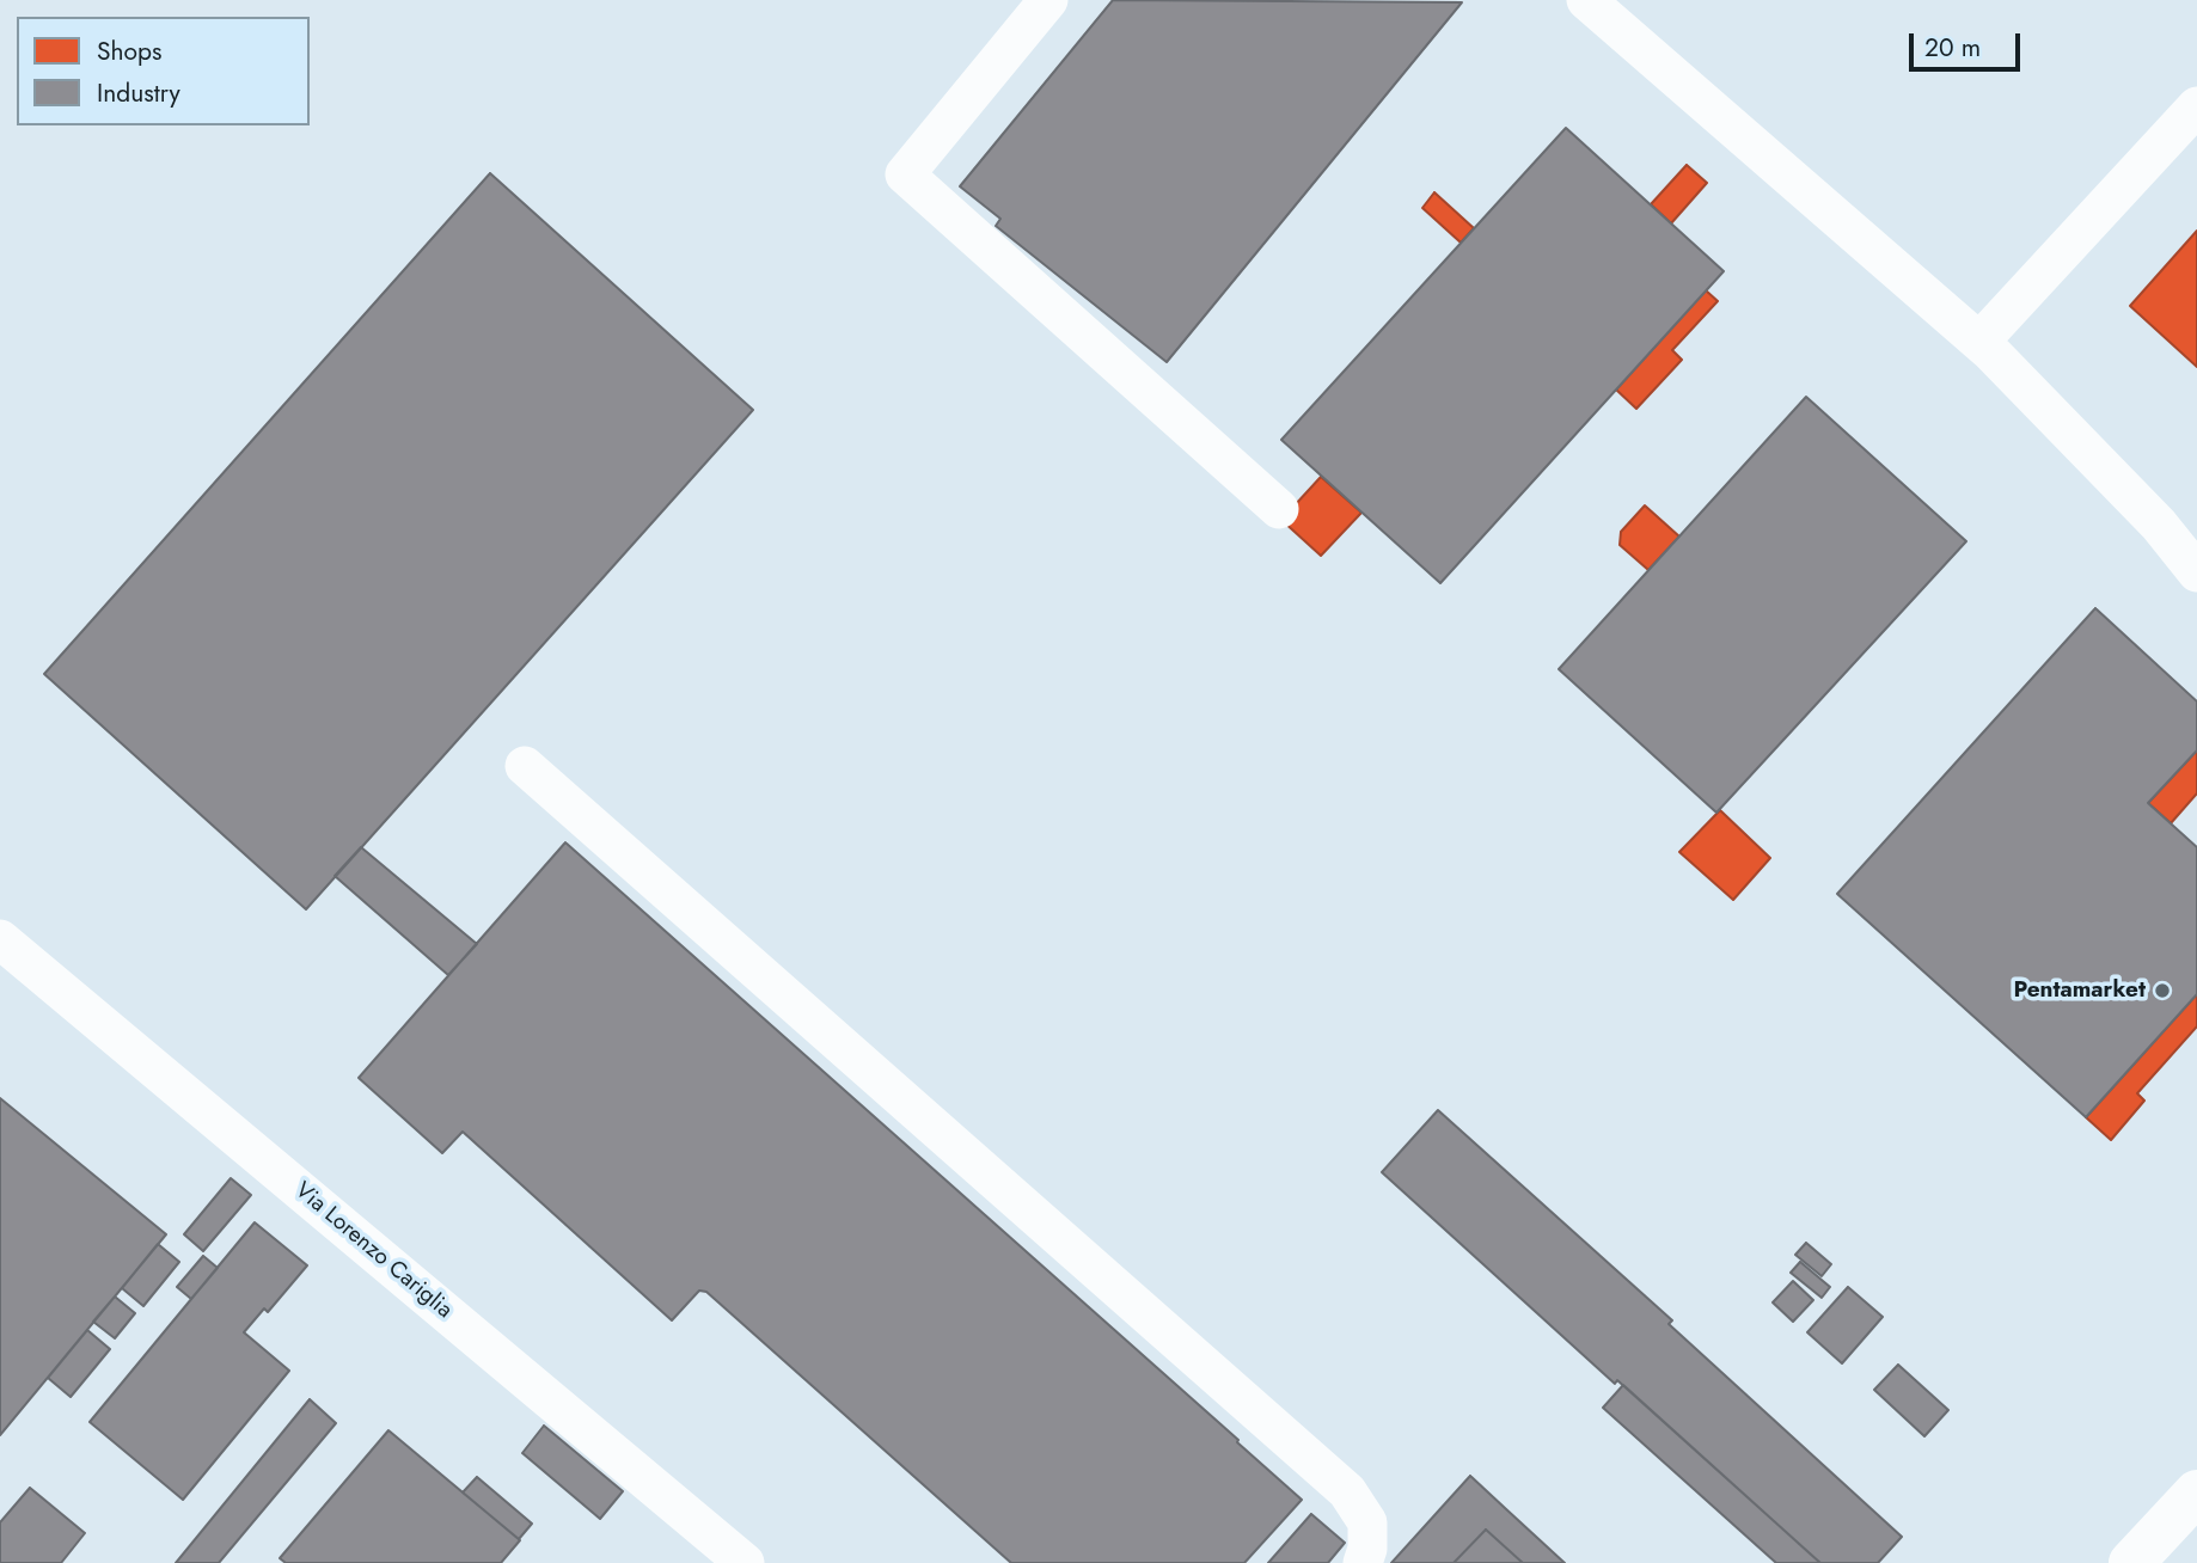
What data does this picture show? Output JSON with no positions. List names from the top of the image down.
{
  "streets": {
    "street": ["Via Lorenzo Cariglia"]
  },
  "places": ["Pentamarket"],
  "legend": ["Shops", "Industry"],
  "scale_bar": "20 m"
}
